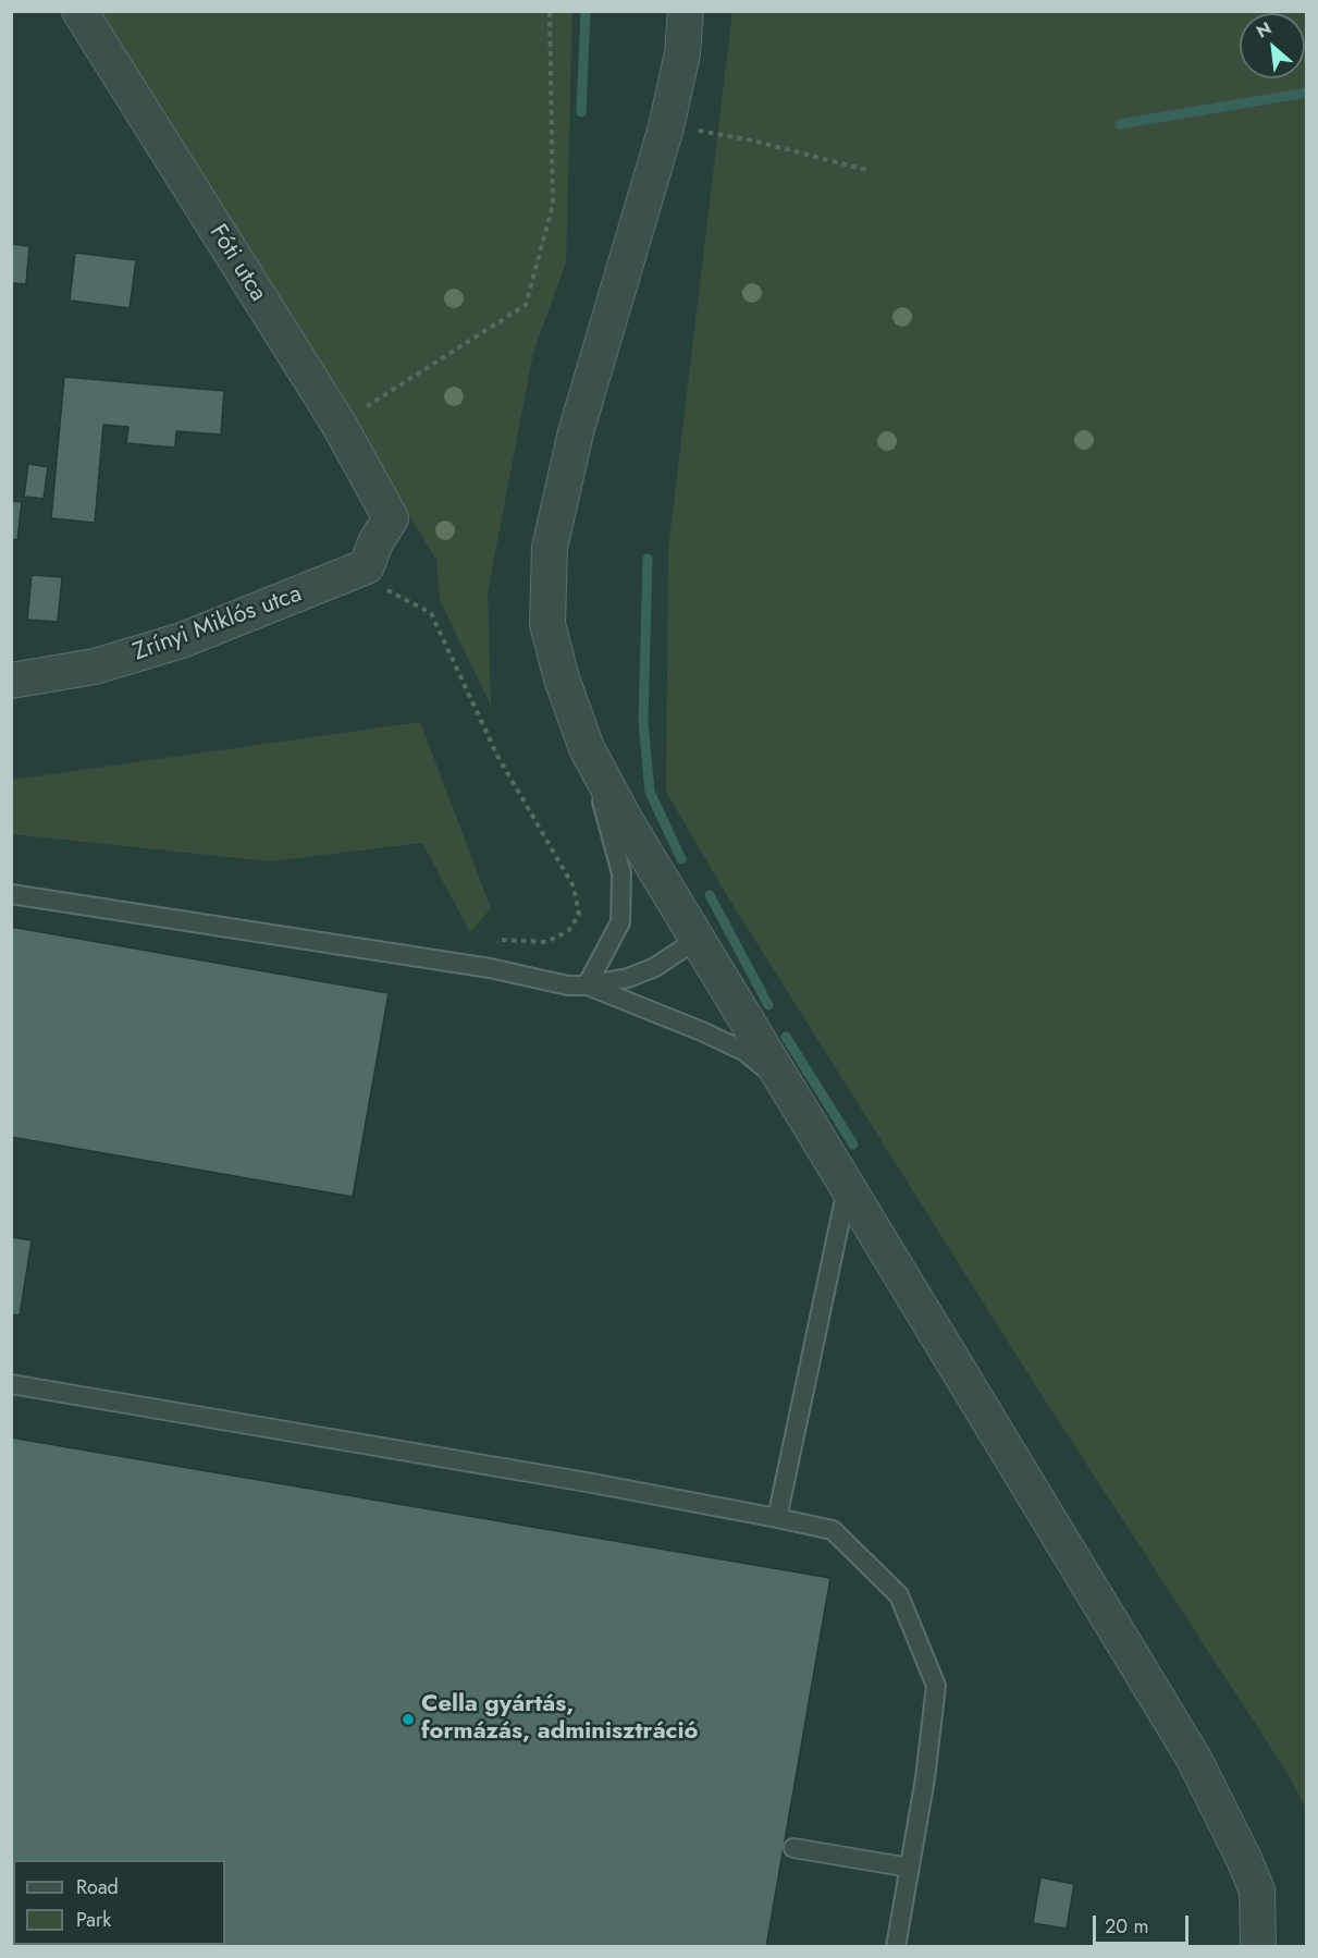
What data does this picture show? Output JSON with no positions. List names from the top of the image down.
{
  "streets": {
    "street": ["Fóti utca", "Zrínyi Miklós utca"]
  },
  "crossings": [
    ["Fóti utca", "Zrínyi Miklós utca"]
  ],
  "places": ["Cella gyártás, formázás, adminisztráció"],
  "legend": ["Road", "Park"],
  "scale_bar": "20 m",
  "north": "top left"
}
